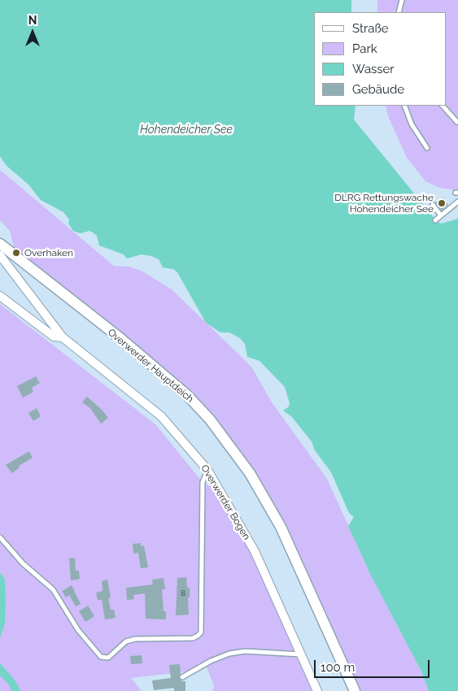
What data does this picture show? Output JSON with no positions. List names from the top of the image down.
{
  "streets": {
    "street": ["Overwerder Hauptdeich", "Overwerder Bogen"]
  },
  "water": ["Hohendeicher See"],
  "places": ["DLRG Rettungswache Hohendeicher See", "Overhaken"],
  "house_numbers": ["8"],
  "legend": [
    "Straße",
    "Park",
    "Wasser",
    "Gebäude"
  ],
  "scale_bar": "100 m",
  "north": "top"
}
